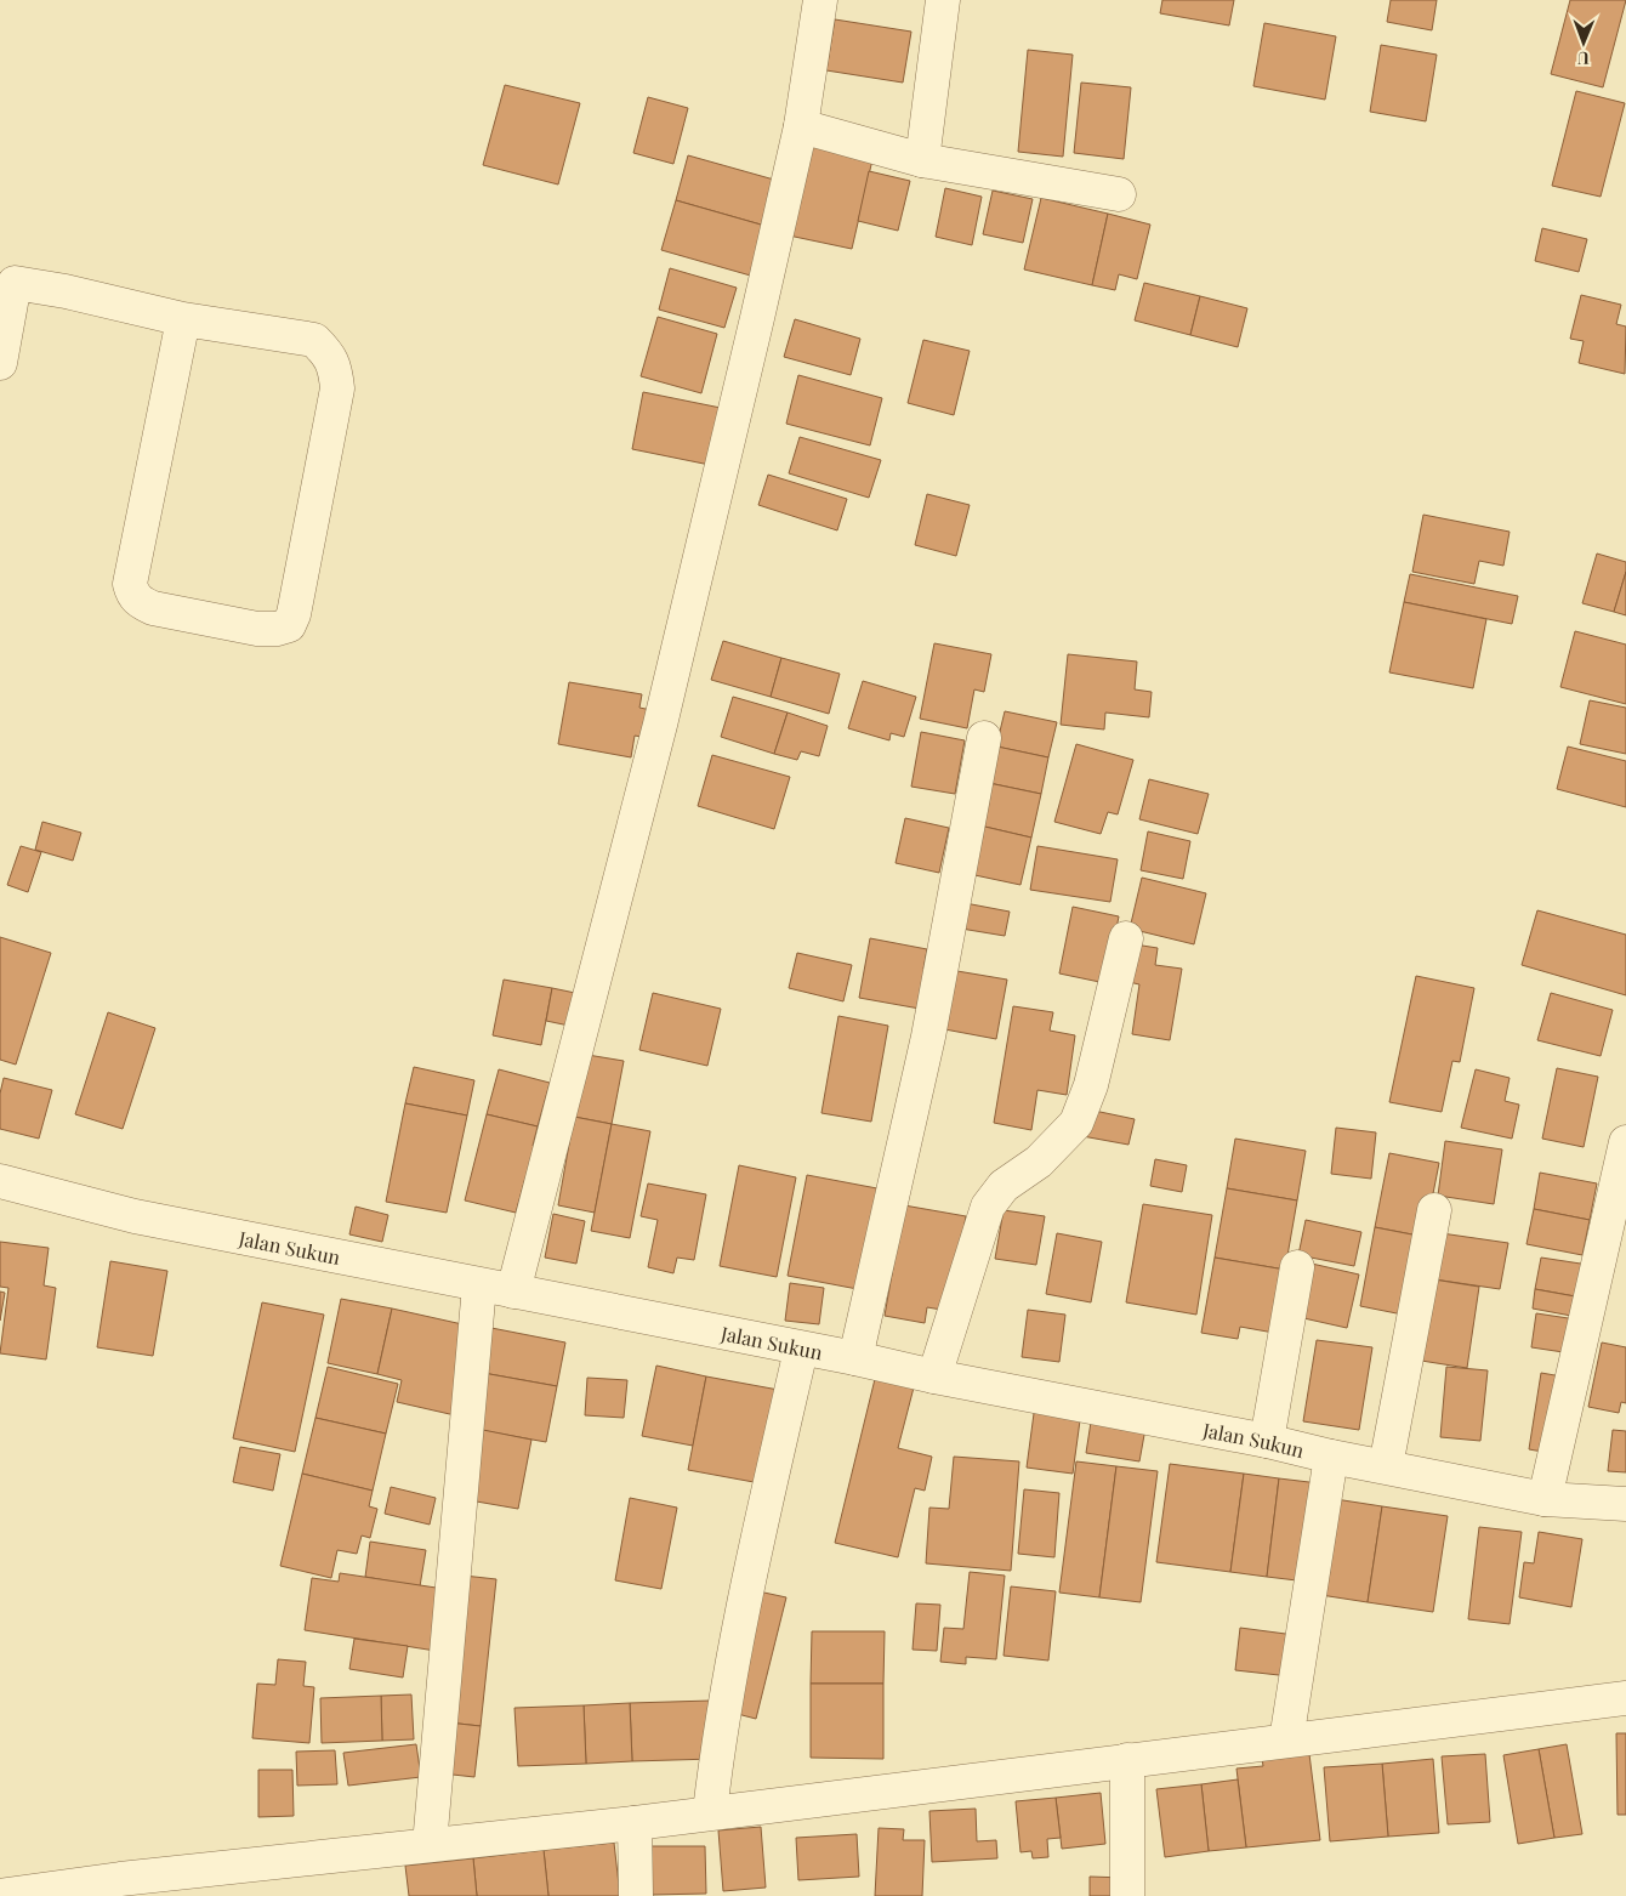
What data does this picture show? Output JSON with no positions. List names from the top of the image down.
{
  "streets": {
    "street": ["Jalan Sukun"]
  },
  "north": "bottom"
}
